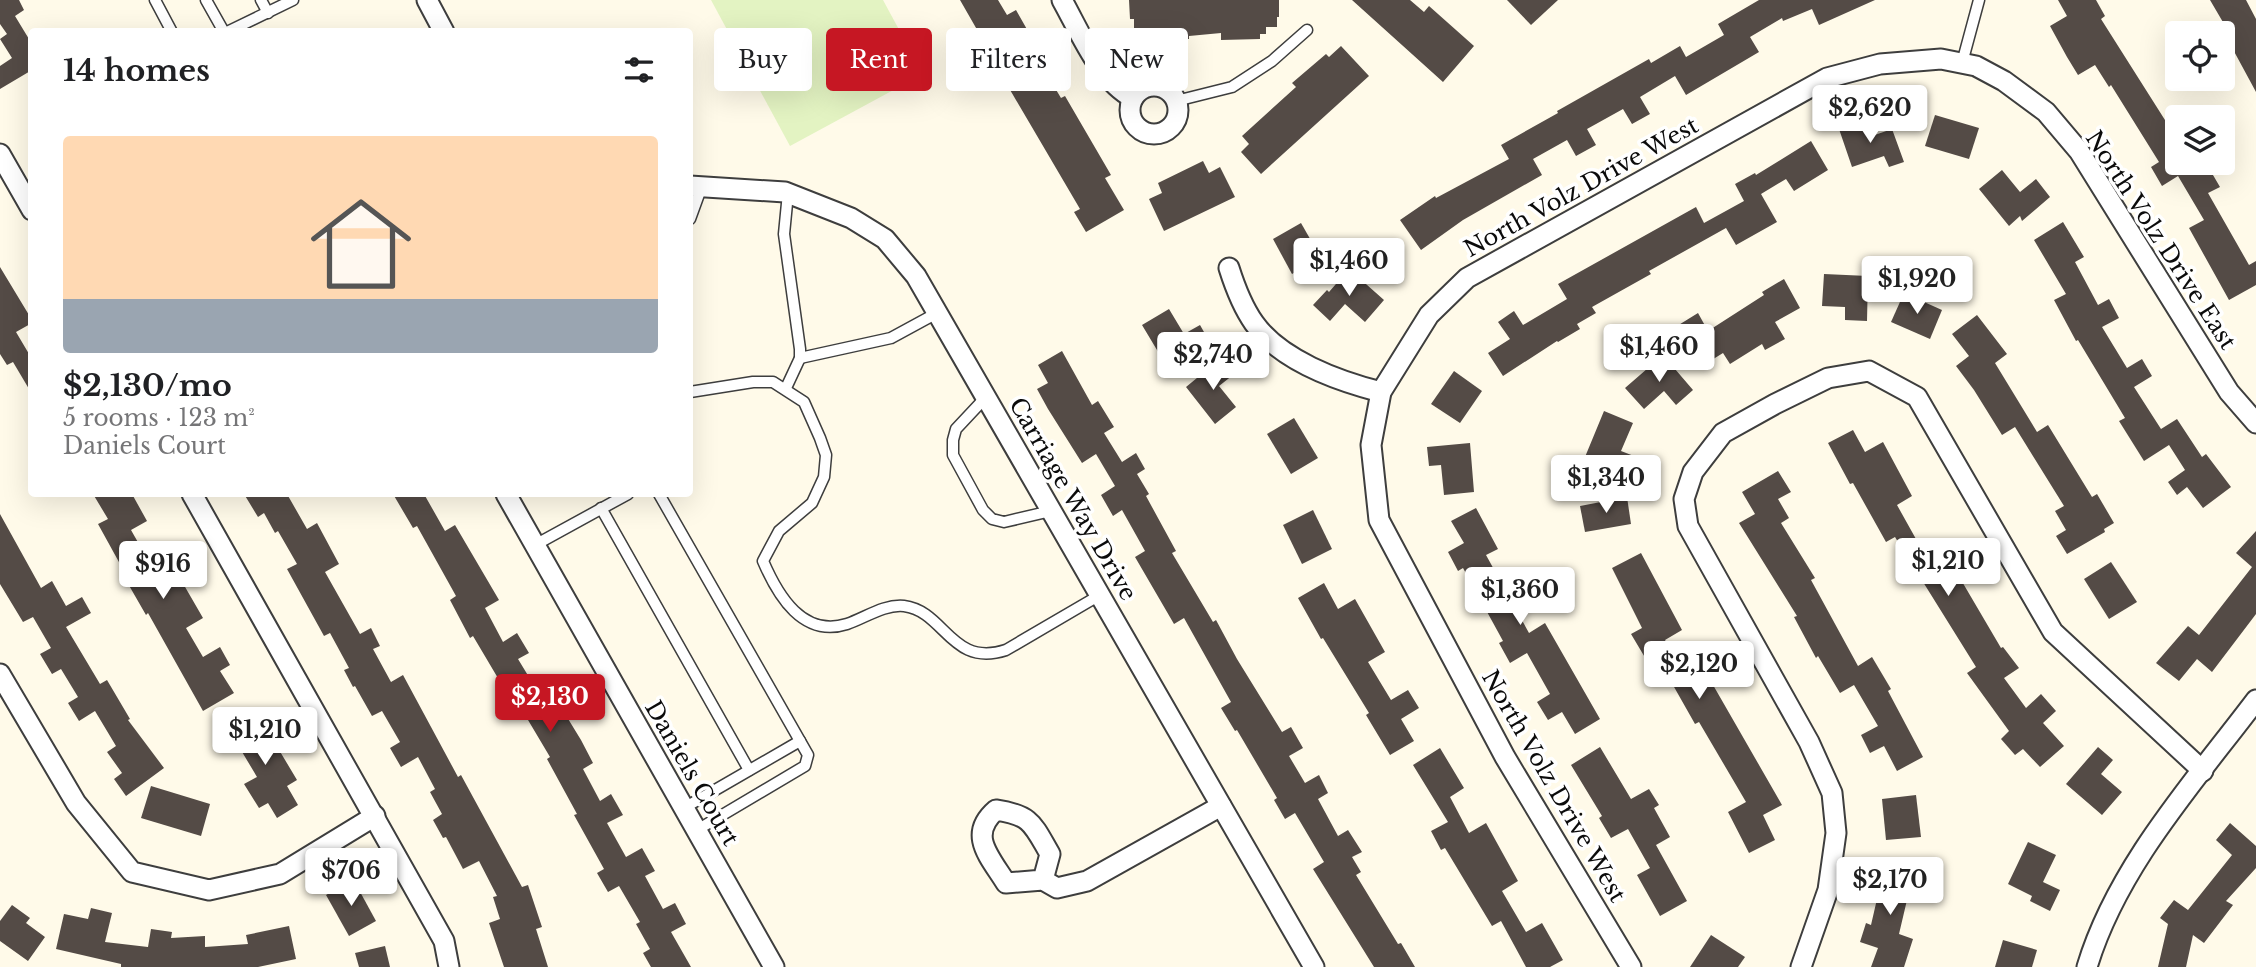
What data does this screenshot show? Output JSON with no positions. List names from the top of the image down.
{
  "streets": {
    "street": [
      "North Volz Drive West",
      "North Volz Drive East",
      "Carriage Way Drive",
      "Daniels Court"
    ]
  },
  "crossings": [
    ["North Volz Drive West", "North Volz Drive East"]
  ],
  "page": {
    "chip": [
      "Buy",
      "Rent",
      "Filters",
      "New"
    ],
    "heading": "14 homes",
    "price": [
      "$2,620",
      "$1,460",
      "$1,920",
      "$1,460",
      "$2,740",
      "$1,340",
      "$1,210",
      "$916",
      "$1,360",
      "$2,120",
      "$2,130",
      "$1,210",
      "$706",
      "$2,170"
    ],
    "list": [
      {
        "name": "$2,130/mo",
        "note": "5 rooms · 123 m² · Daniels Court"
      }
    ]
  }
}
